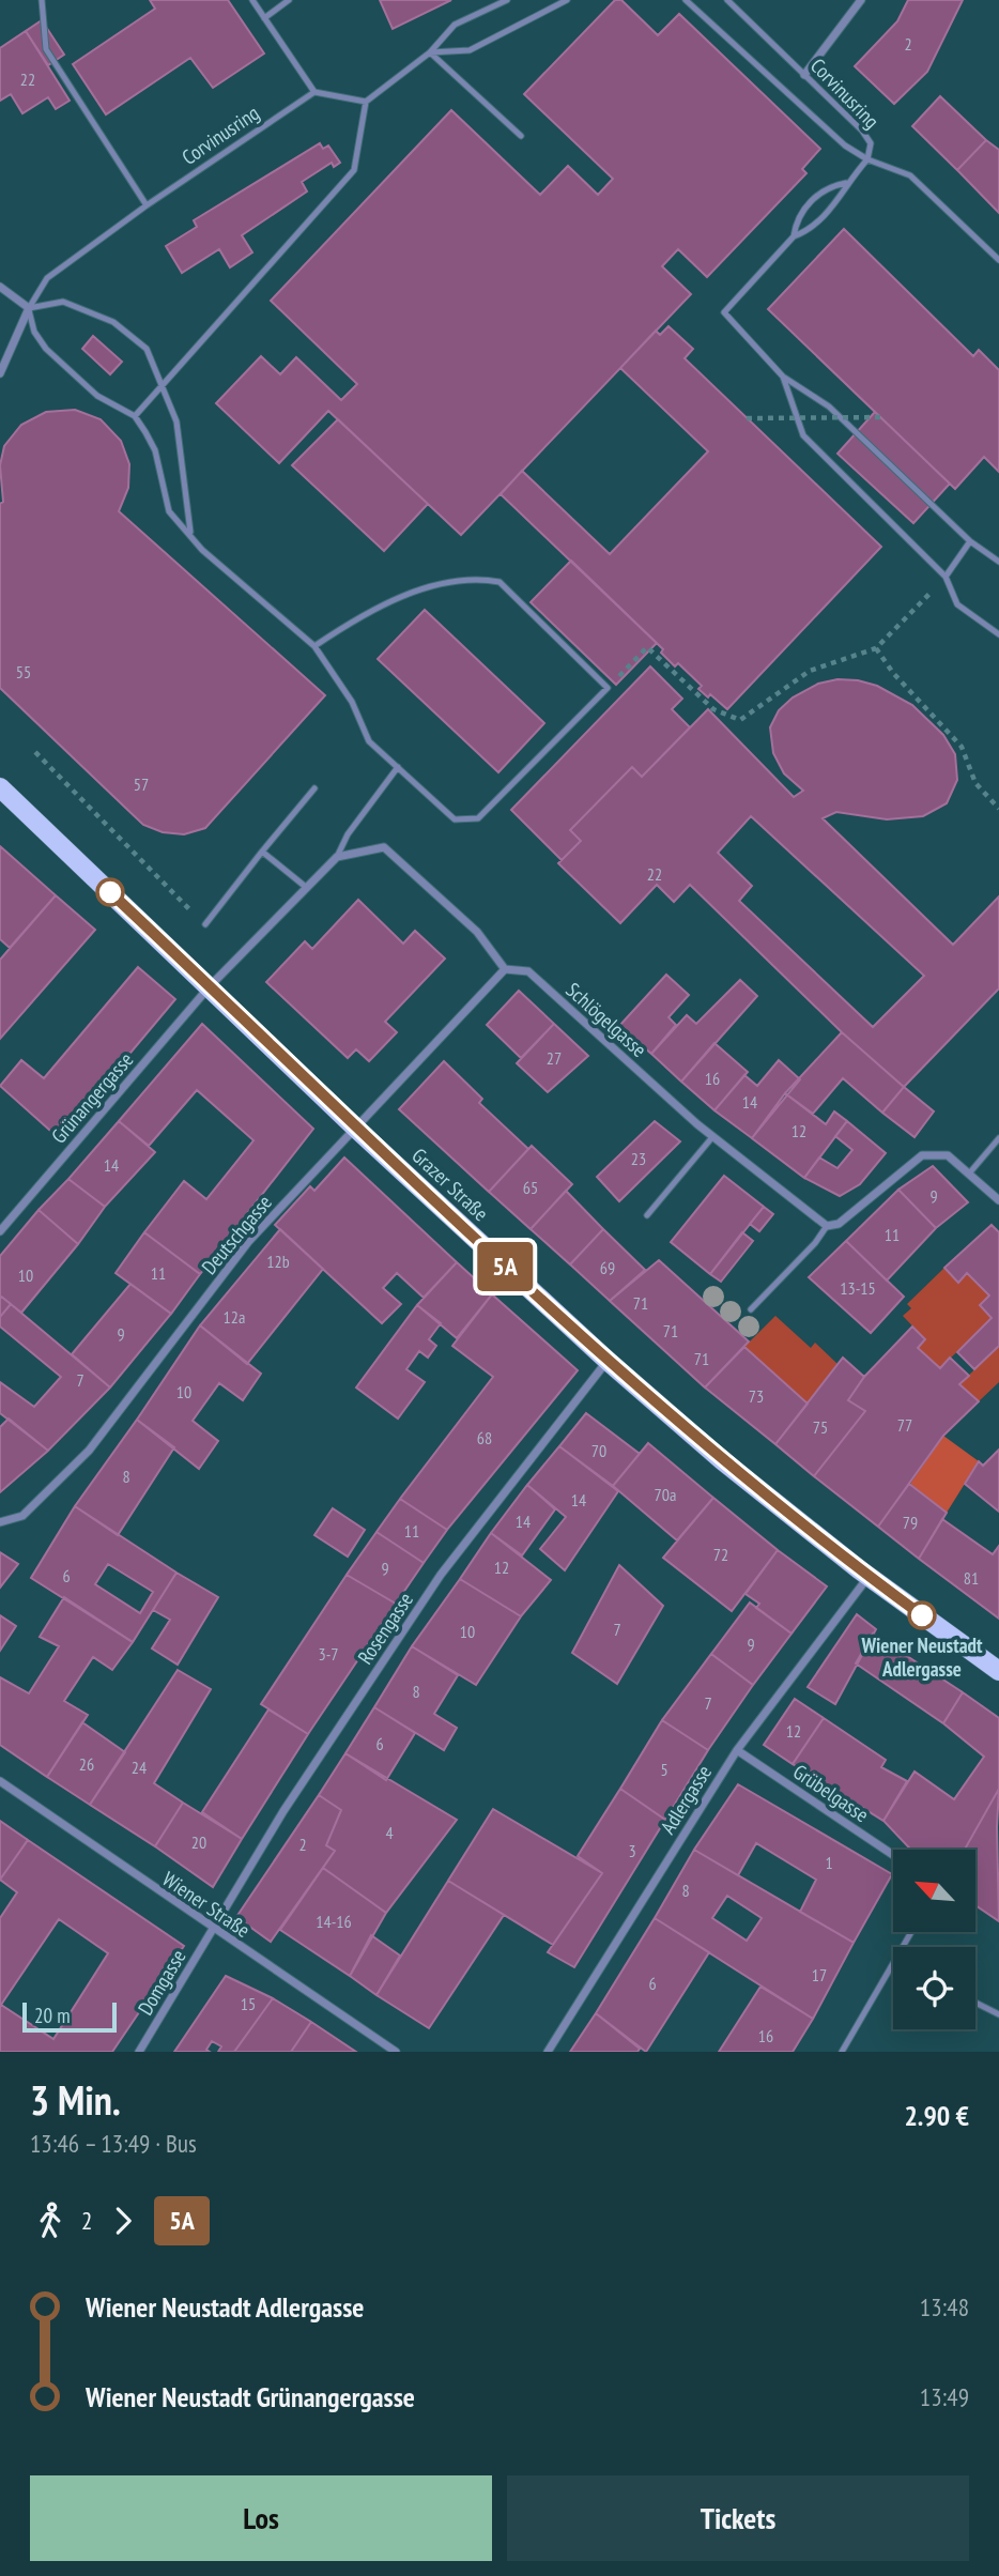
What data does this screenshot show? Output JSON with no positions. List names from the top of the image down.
{
  "streets": {
    "main road": ["Grazer Straße"],
    "street": [
      "Corvinusring",
      "Schlögelgasse",
      "Grünangergasse",
      "Deutschgasse",
      "Rosengasse",
      "Grübelgasse",
      "Adlergasse",
      "Wiener Straße",
      "Domgasse"
    ]
  },
  "crossings": [
    ["Schlögelgasse", "Deutschgasse"],
    ["Grünangergasse", "Grazer Straße"],
    ["Grazer Straße", "Deutschgasse"],
    ["Grazer Straße", "Rosengasse"],
    ["Grazer Straße", "Adlergasse"],
    ["Rosengasse", "Wiener Straße"],
    ["Rosengasse", "Domgasse"],
    ["Grübelgasse", "Adlergasse"],
    ["Wiener Straße", "Domgasse"]
  ],
  "places": ["Wiener Neustadt Adlergasse"],
  "lines": ["bus line 5A"],
  "house_numbers": [
    "2",
    "22",
    "55",
    "57",
    "22",
    "27",
    "16",
    "14",
    "12",
    "23",
    "14",
    "65",
    "9",
    "11",
    "12b",
    "69",
    "11",
    "10",
    "13-15",
    "71",
    "12a",
    "71",
    "9",
    "71",
    "7",
    "10",
    "73",
    "77",
    "75",
    "68",
    "70",
    "8",
    "70a",
    "14",
    "14",
    "79",
    "11",
    "72",
    "12",
    "9",
    "6",
    "81",
    "7",
    "10",
    "9",
    "3-7",
    "8",
    "7",
    "12",
    "6",
    "26",
    "24",
    "5",
    "4",
    "20",
    "2",
    "3",
    "1",
    "8",
    "14-16",
    "17",
    "6",
    "15",
    "16"
  ],
  "scale_bar": "20 m",
  "north": "top left",
  "page": {
    "on_map": "5A",
    "scale": "20 m",
    "heading": ["3 Min.", "13:46 – 13:49 · Bus", "2.90 €"],
    "legs": ["2", "5A"],
    "list": [
      {
        "name": "Wiener Neustadt Adlergasse",
        "value": "13:48"
      },
      {
        "name": "Wiener Neustadt Grünangergasse",
        "value": "13:49"
      }
    ],
    "buttons": ["Los", "Tickets"]
  }
}
